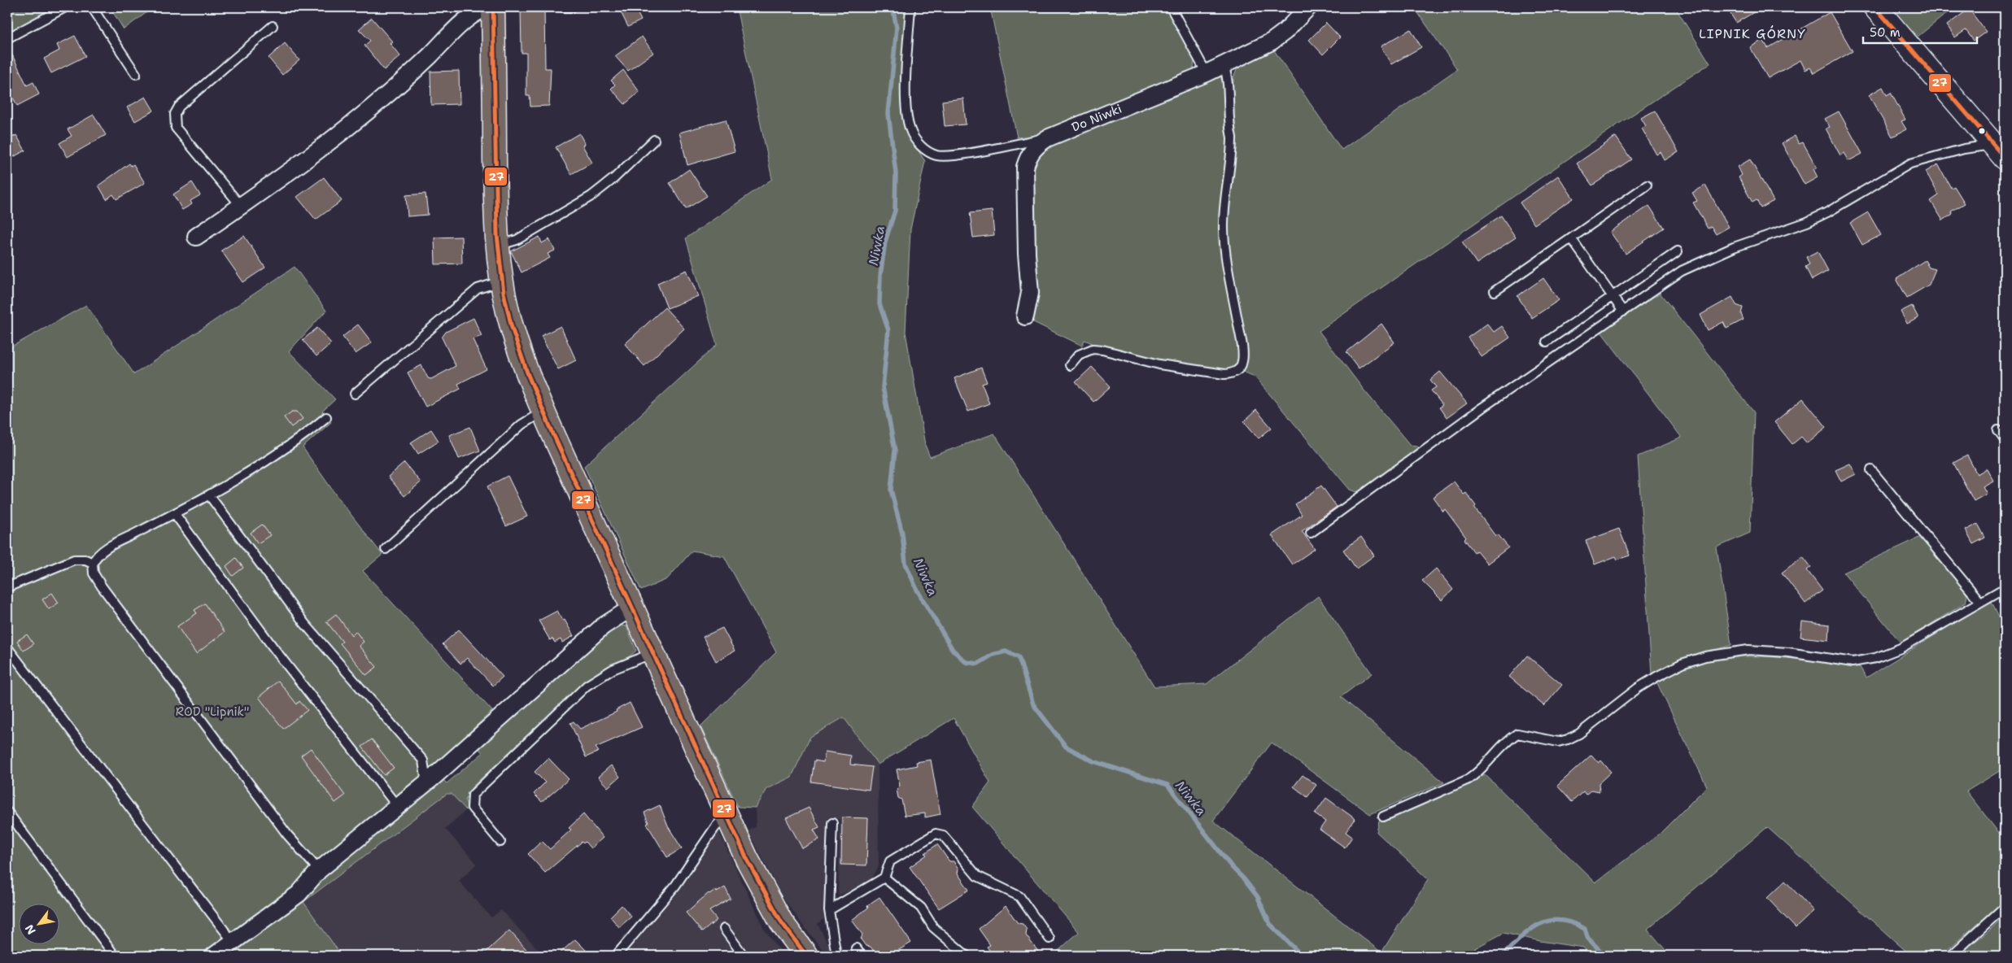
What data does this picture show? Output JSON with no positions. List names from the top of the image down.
{
  "streets": {
    "street": ["Do Niwki"]
  },
  "districts": ["LIPNIK GÓRNY"],
  "water": ["Niwka"],
  "parks": ["ROD \"Lipnik\""],
  "lines": ["transit line 27"],
  "scale_bar": "50 m",
  "north": "bottom left"
}
